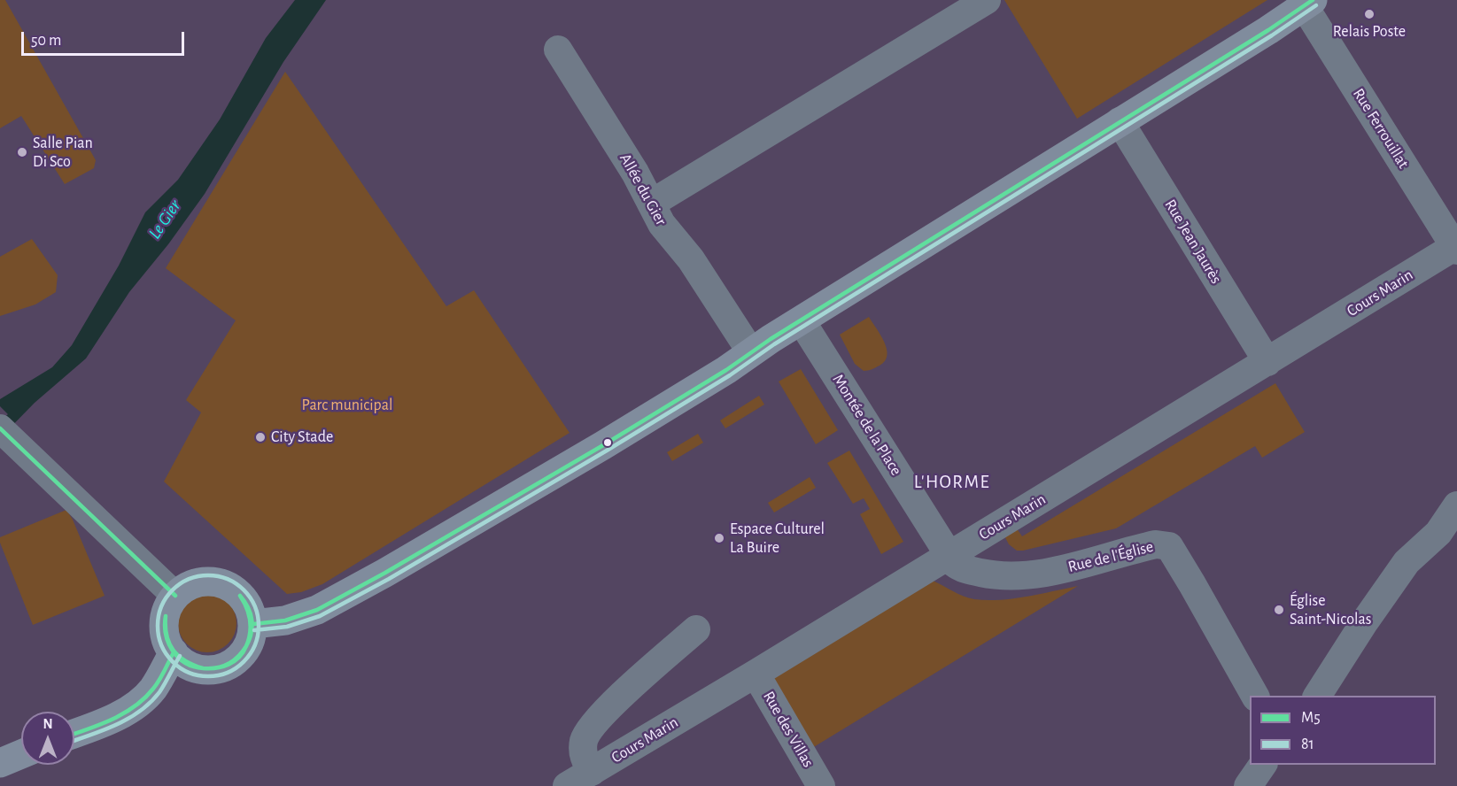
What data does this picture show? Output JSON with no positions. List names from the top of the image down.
{
  "streets": {
    "street": [
      "Rue Ferrouillat",
      "Allée du Gier",
      "Rue Jean Jaurès",
      "Cours Marin",
      "Montée de la Place",
      "Rue de l'Église",
      "Rue des Villas"
    ]
  },
  "crossings": [
    ["Rue Ferrouillat", "Cours Marin"],
    ["Rue Jean Jaurès", "Cours Marin"],
    ["Cours Marin", "Montée de la Place"],
    ["Cours Marin", "Rue de l'Église"],
    ["Cours Marin", "Rue des Villas"],
    ["Montée de la Place", "Rue de l'Église"]
  ],
  "districts": ["L'HORME"],
  "water": ["Le Gier"],
  "parks": ["Parc municipal"],
  "places": [
    "Relais Poste",
    "Salle Pian Di Sco",
    "City Stade",
    "Espace Culturel La Buire",
    "Église Saint-Nicolas"
  ],
  "lines": ["transit line M5", "transit line 81"],
  "legend": ["M5", "81"],
  "scale_bar": "50 m",
  "north": "top"
}
